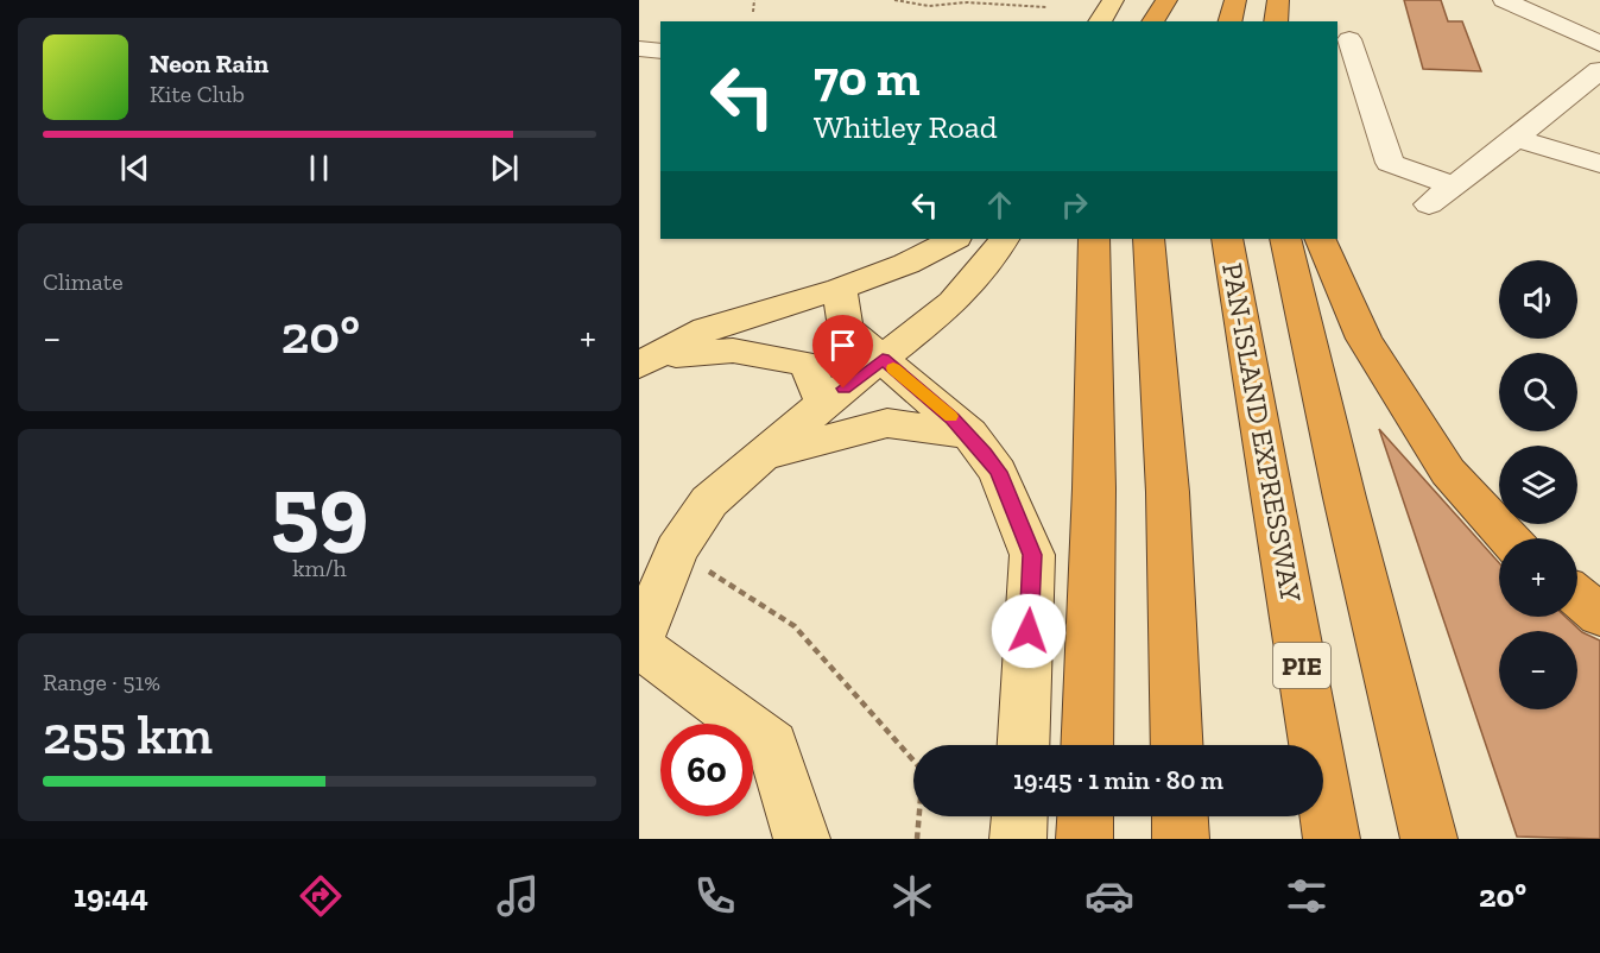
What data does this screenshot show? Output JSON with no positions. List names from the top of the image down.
{
  "streets": {
    "highway": ["PAN-ISLAND EXPRESSWAY", "PIE"]
  },
  "page": {
    "turn": ["70 m", "Whitley Road"],
    "song": ["Neon Rain", "Kite Club"],
    "tile": [
      "Climate",
      ["59", "km/h"],
      ["Range · 51%", "255 km"]
    ],
    "map_buttons": ["+", "−"],
    "heat": ["−", "20°", "+"],
    "limit": "60",
    "trip": "19:45 · 1 min · 80 m",
    "tabs": ["19:44", "20°"]
  }
}
